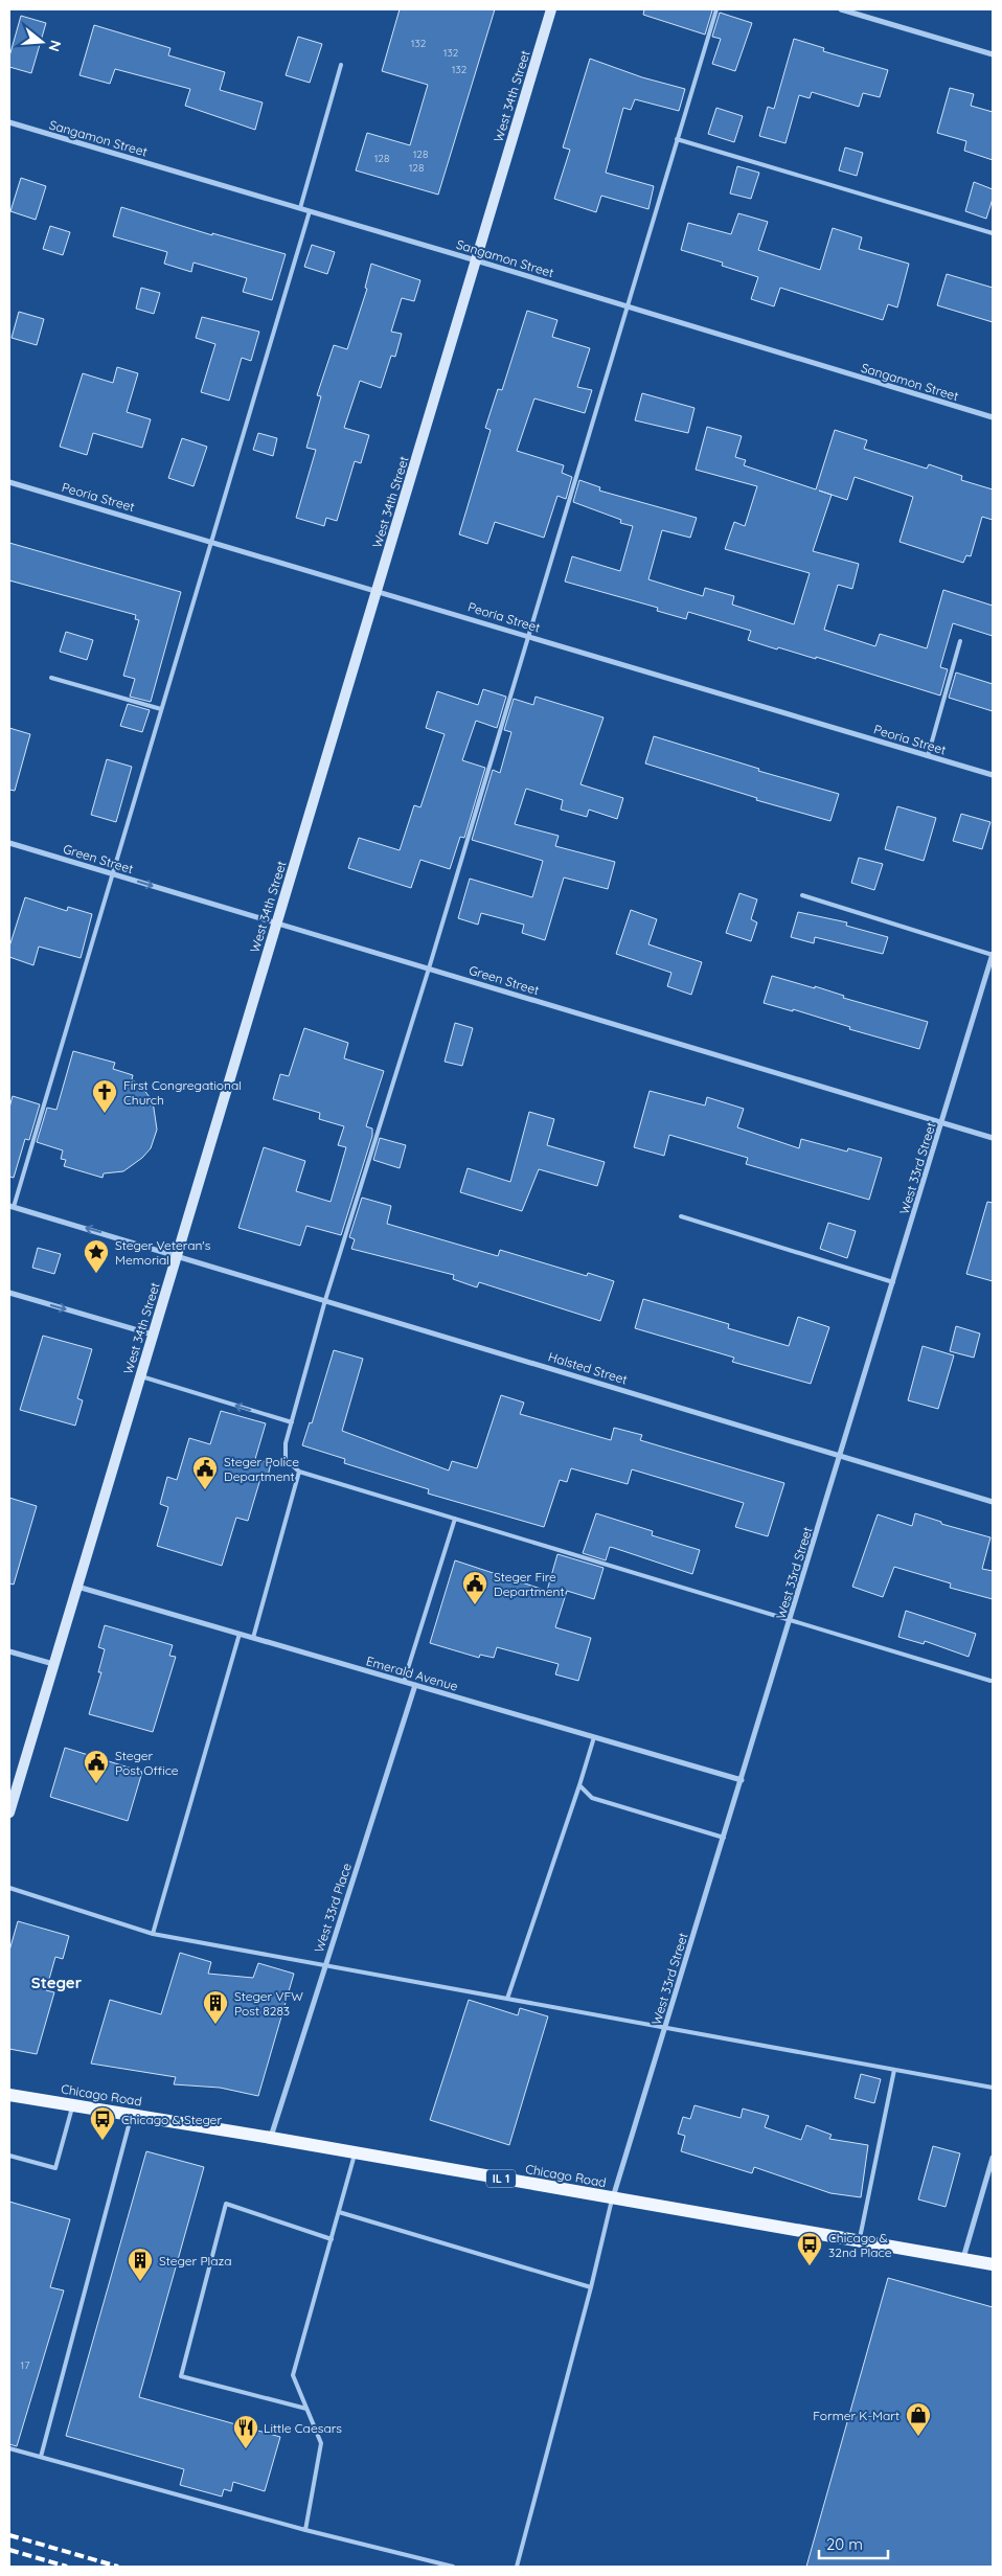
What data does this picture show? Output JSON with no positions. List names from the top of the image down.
{
  "streets": {
    "main road": ["Chicago Road", "IL 1"],
    "street": [
      "West 34th Street",
      "Sangamon Street",
      "Peoria Street",
      "Green Street",
      "West 33rd Street",
      "Halsted Street",
      "Emerald Avenue",
      "West 33rd Place"
    ]
  },
  "crossings": [
    ["West 34th Street", "Sangamon Street"],
    ["West 34th Street", "Peoria Street"],
    ["West 34th Street", "Green Street"],
    ["West 34th Street", "Halsted Street"],
    ["West 34th Street", "Emerald Avenue"],
    ["Green Street", "West 33rd Street"],
    ["West 33rd Street", "Halsted Street"],
    ["West 33rd Street", "Emerald Avenue"],
    ["West 33rd Street", "Chicago Road"],
    ["Emerald Avenue", "West 33rd Place"],
    ["West 33rd Place", "Chicago Road"]
  ],
  "districts": ["Steger"],
  "places": {
    "church": ["First Congregational Church"],
    "place": ["Steger Veteran's Memorial"],
    "public building": ["Steger Police Department", "Steger Fire Department", "Steger Post Office"],
    "building": ["Steger VFW Post 8283", "Steger Plaza"],
    "bus stop": ["Chicago & Steger", "Chicago & 32nd Place"],
    "shop": ["Former K-Mart"],
    "restaurant": ["Little Caesars"]
  },
  "house_numbers": [
    "132",
    "132",
    "132",
    "128",
    "128",
    "128",
    "17"
  ],
  "scale_bar": "20 m",
  "north": "right"
}
